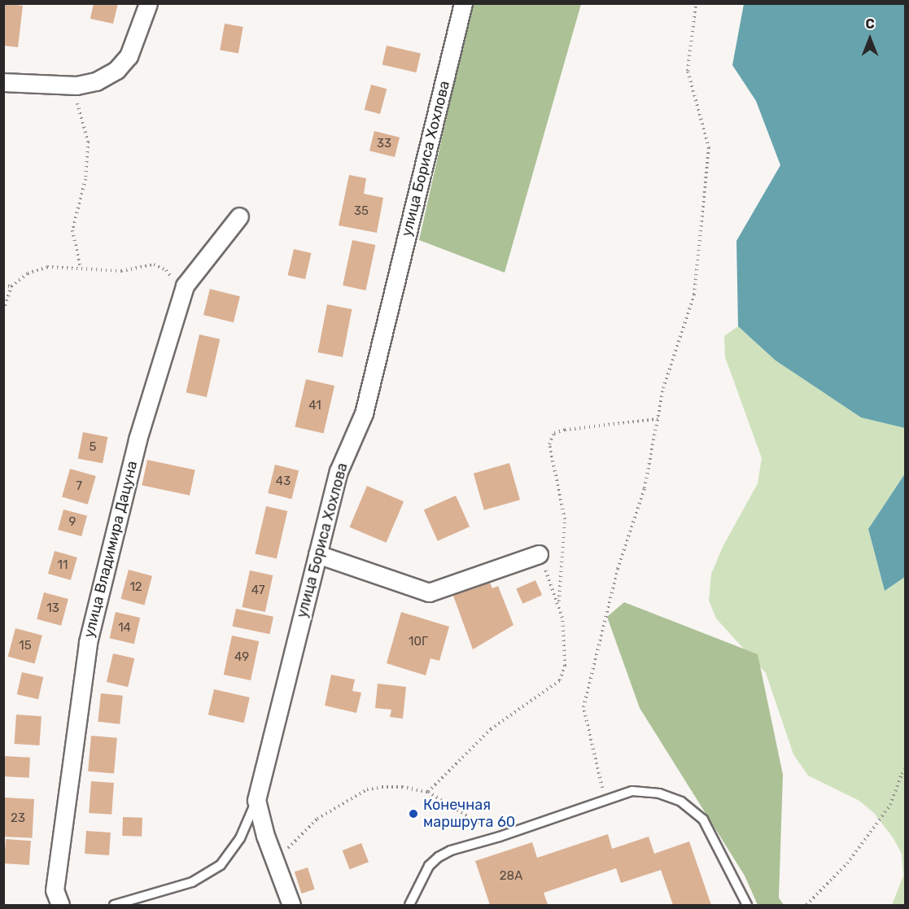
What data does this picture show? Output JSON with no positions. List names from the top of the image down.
{
  "streets": {
    "street": ["улица Бориса Хохлова", "улица Владимира Дацуна"]
  },
  "places": ["Конечная маршрута 60"],
  "house_numbers": [
    "33",
    "35",
    "41",
    "5",
    "43",
    "7",
    "9",
    "11",
    "12",
    "47",
    "13",
    "14",
    "10Г",
    "15",
    "49",
    "23",
    "28А"
  ],
  "north": "top"
}
